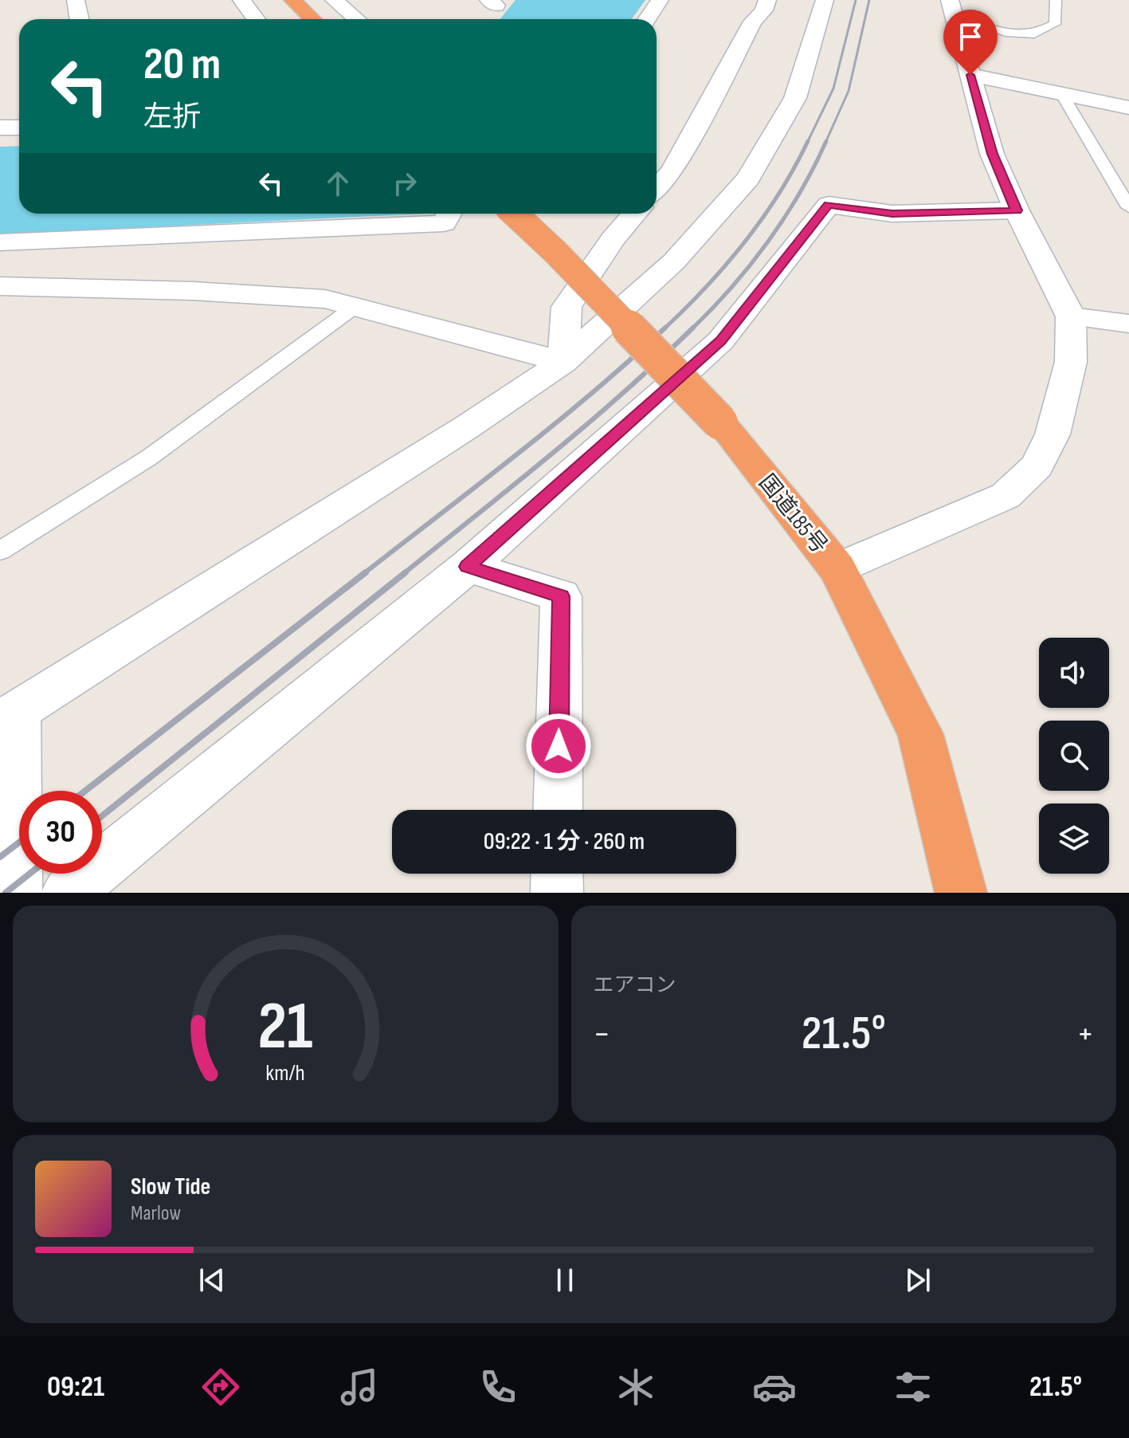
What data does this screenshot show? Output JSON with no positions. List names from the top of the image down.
{
  "streets": {
    "highway": ["国道185号"]
  },
  "page": {
    "turn": ["20 m", "左折"],
    "limit": "30",
    "trip": "09:22 · 1 分 · 260 m",
    "tile": "エアコン",
    "heat": ["−", "21.5°", "+"],
    "song": ["Slow Tide", "Marlow"],
    "tabs": ["09:21", "21.5°"],
    "gauge": ["21", "km/h"]
  }
}
